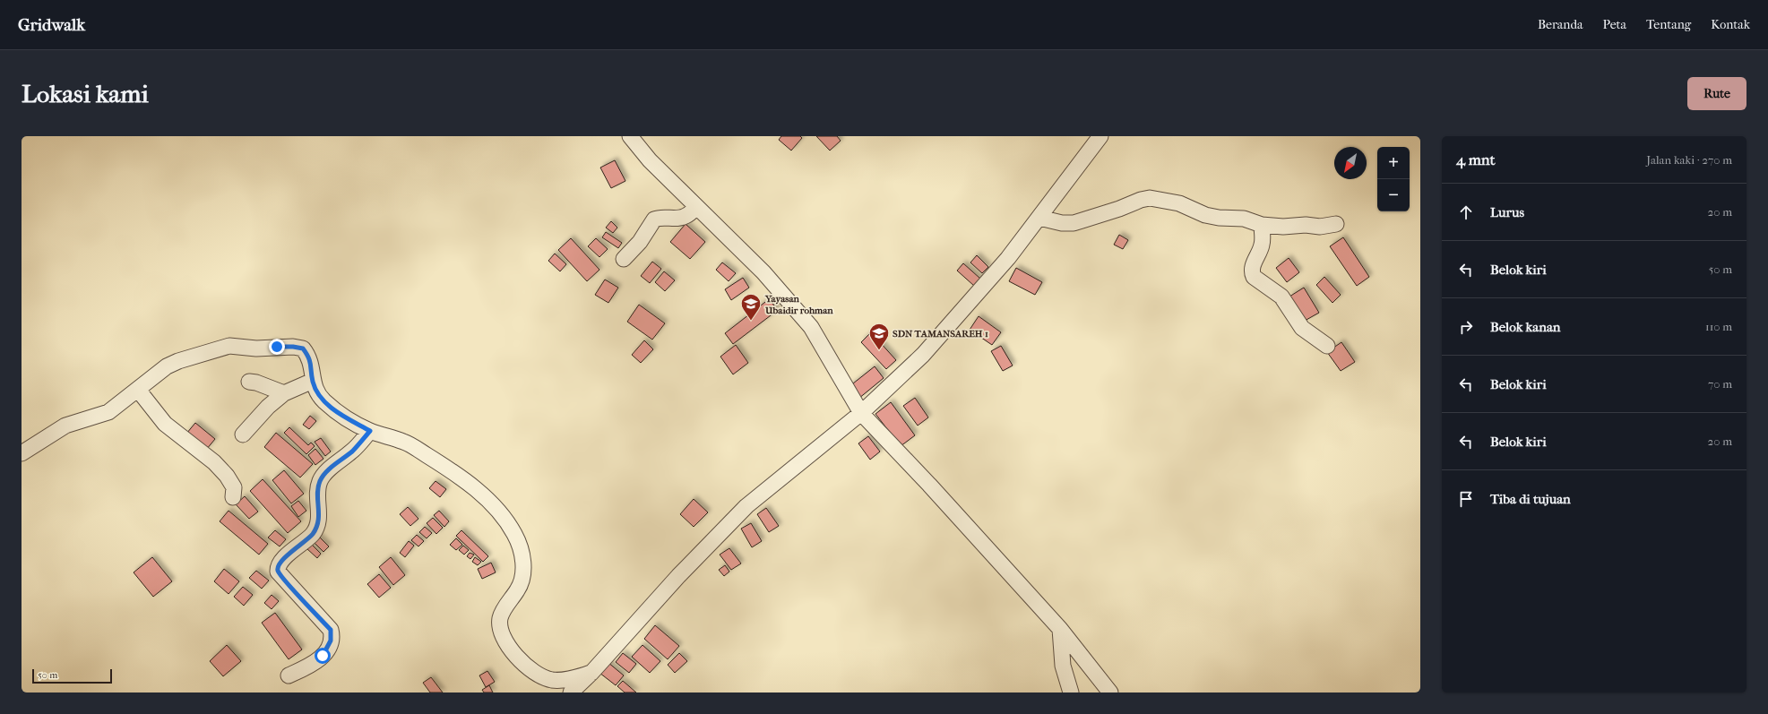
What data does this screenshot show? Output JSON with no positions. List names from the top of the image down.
{
  "places": {
    "school or university": ["Yayasan Ubaidir rohman", "SDN TAMANSAREH 1"]
  },
  "scale_bar": "50 m",
  "north": "bottom left",
  "page": {
    "header": "Gridwalk",
    "nav": [
      "Beranda",
      "Peta",
      "Tentang",
      "Kontak"
    ],
    "buttons": "Rute",
    "title": "Lokasi kami",
    "heading": ["4 mnt", "Jalan kaki · 270 m"],
    "map_buttons": ["+", "−"],
    "list": [
      ["Lurus", "20 m"],
      ["Belok kiri", "50 m"],
      ["Belok kanan", "110 m"],
      ["Belok kiri", "70 m"],
      ["Belok kiri", "20 m"],
      "Tiba di tujuan"
    ],
    "scale": "50 m"
  }
}
